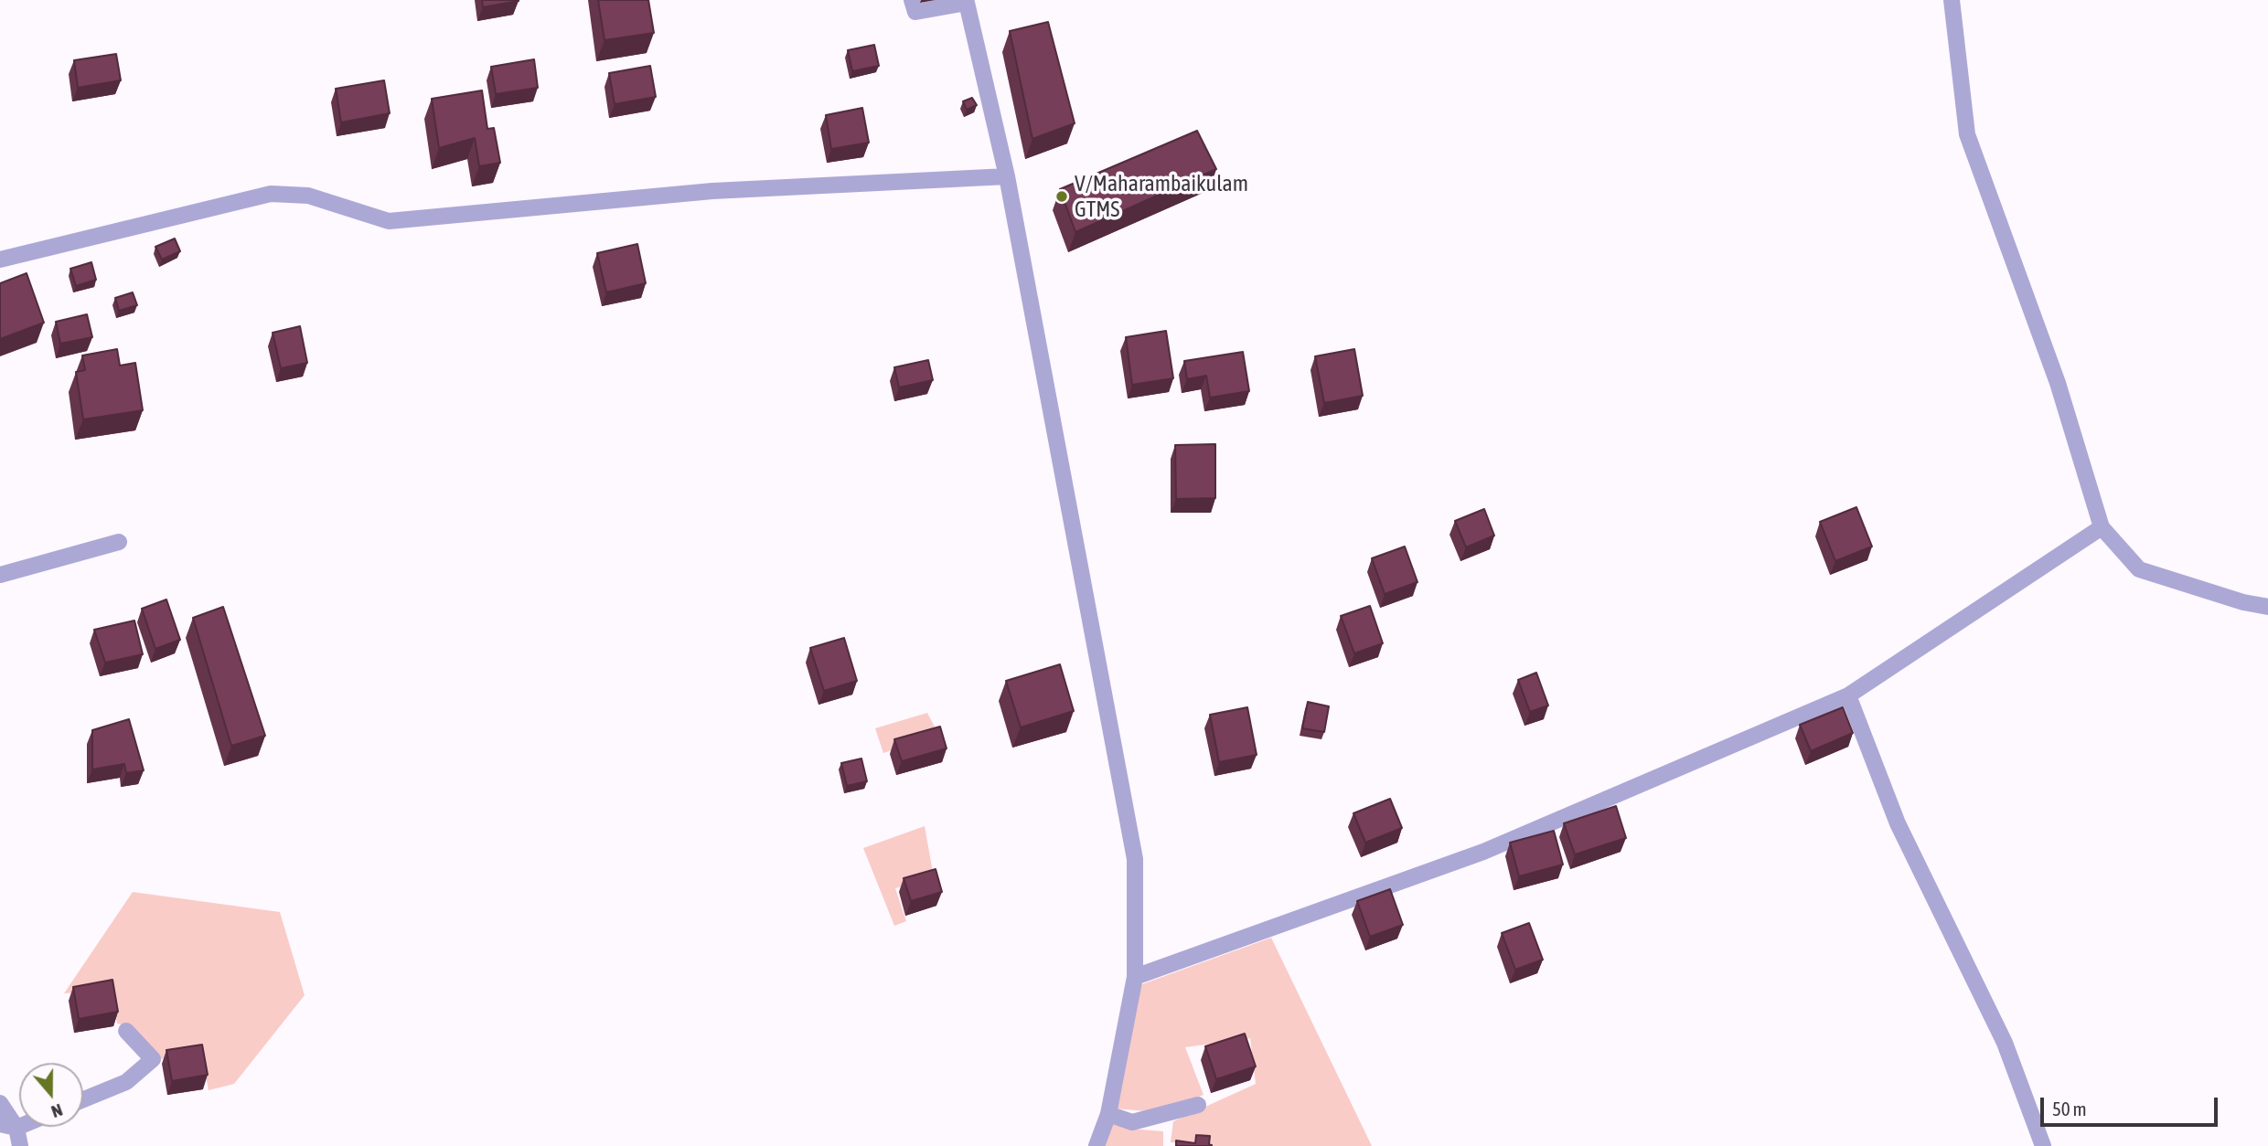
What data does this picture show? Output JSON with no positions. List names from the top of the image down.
{
  "places": ["V/Maharambaikulam GTMS"],
  "scale_bar": "50 m",
  "north": "bottom"
}
